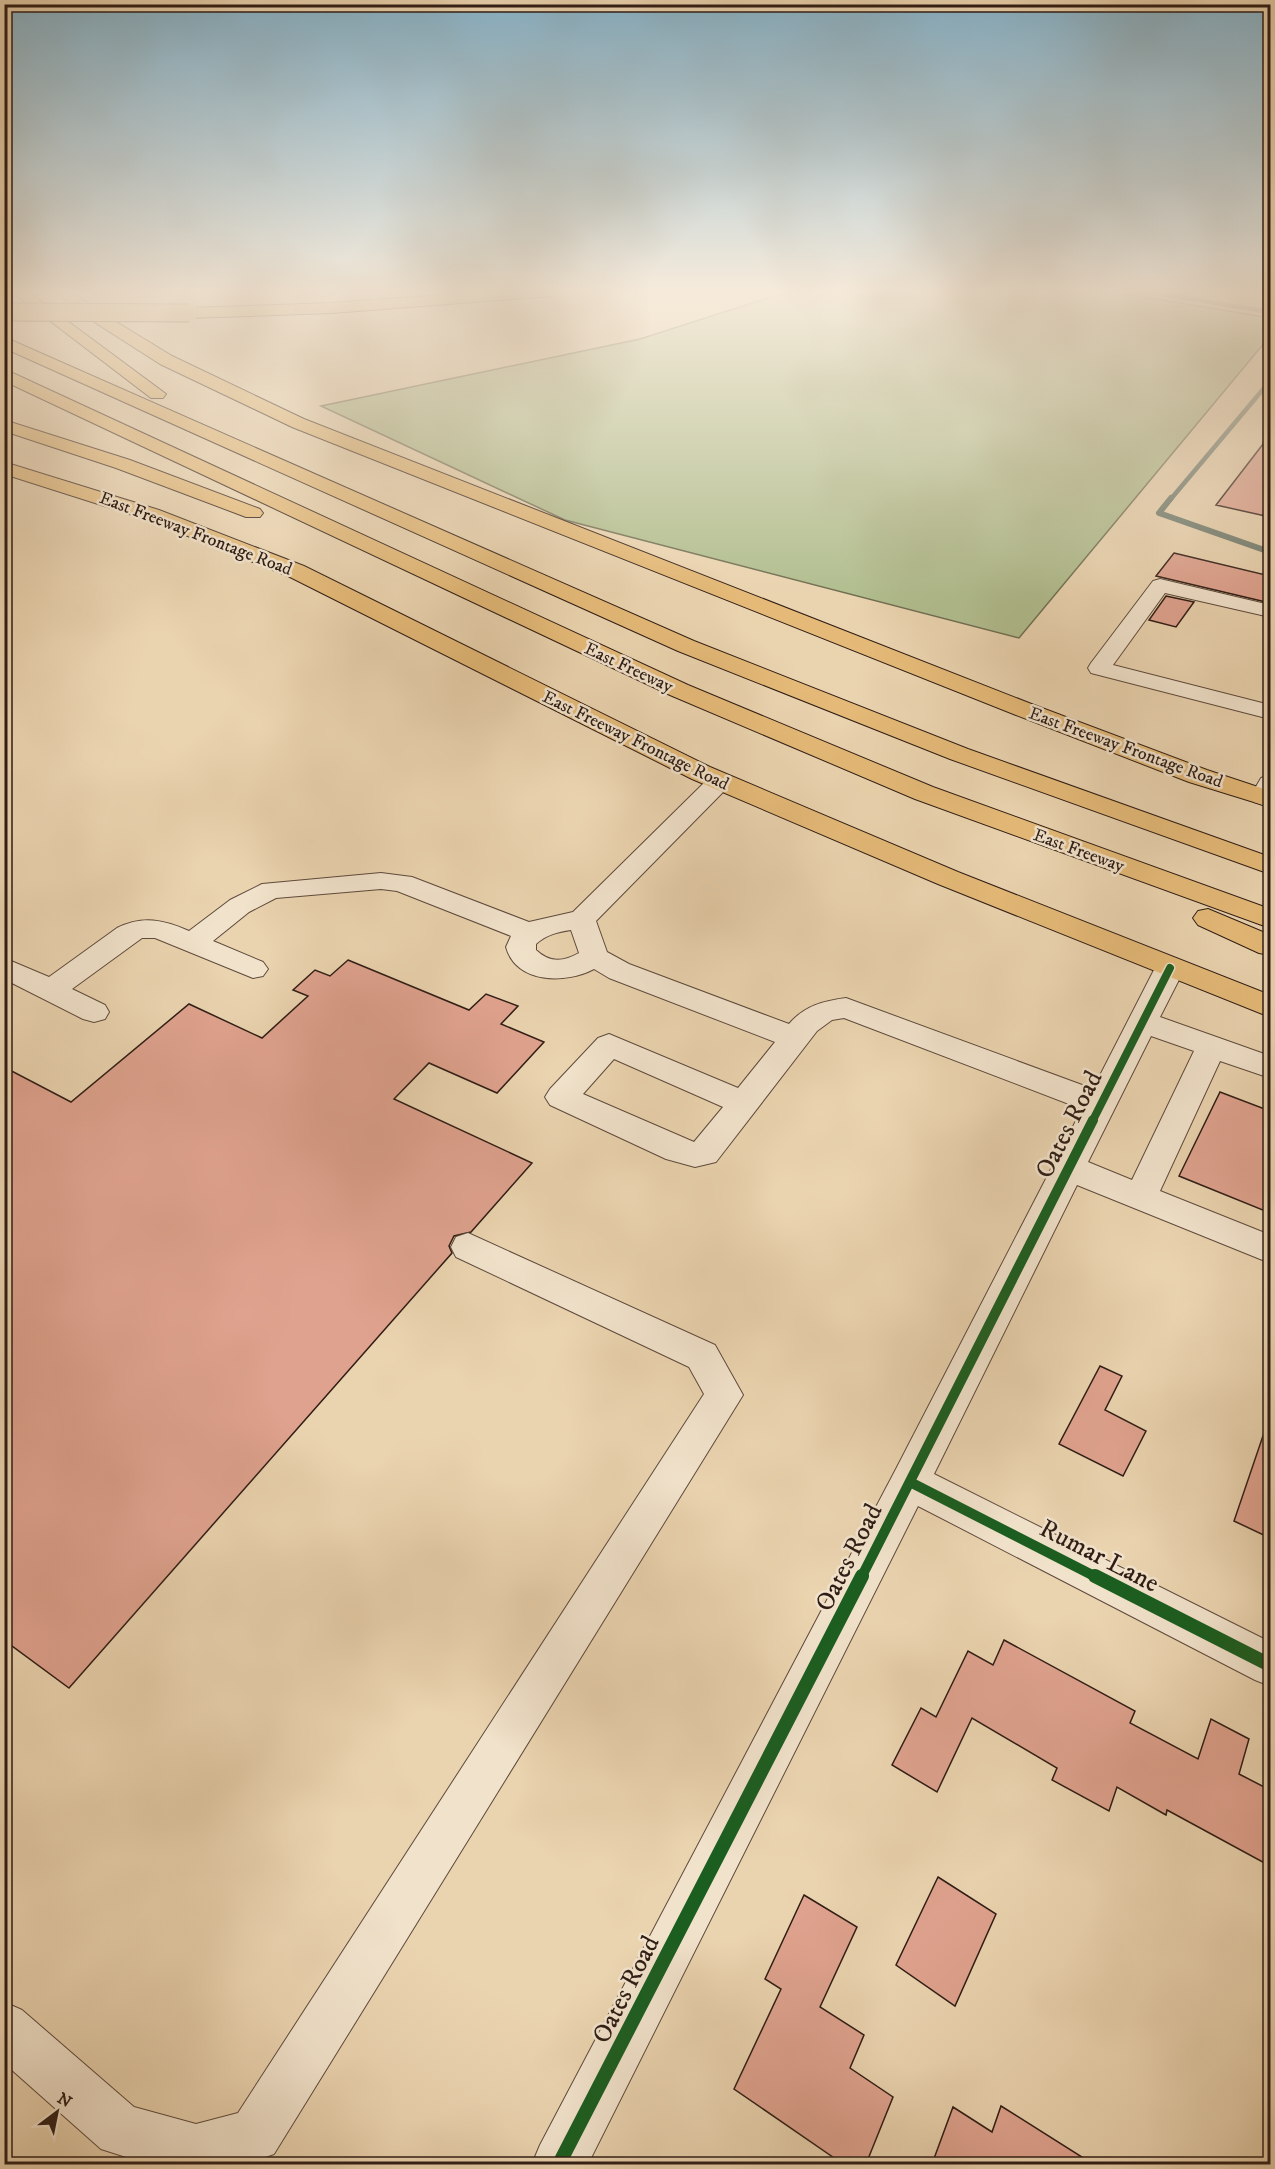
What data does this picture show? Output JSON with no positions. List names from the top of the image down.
{
  "streets": {
    "main road": ["East Freeway Frontage Road", "East Freeway"],
    "street": ["Oates Road", "Rumar Lane"]
  },
  "crossings": [
    ["East Freeway Frontage Road", "Oates Road"],
    ["Oates Road", "Rumar Lane"]
  ],
  "north": "top right"
}
